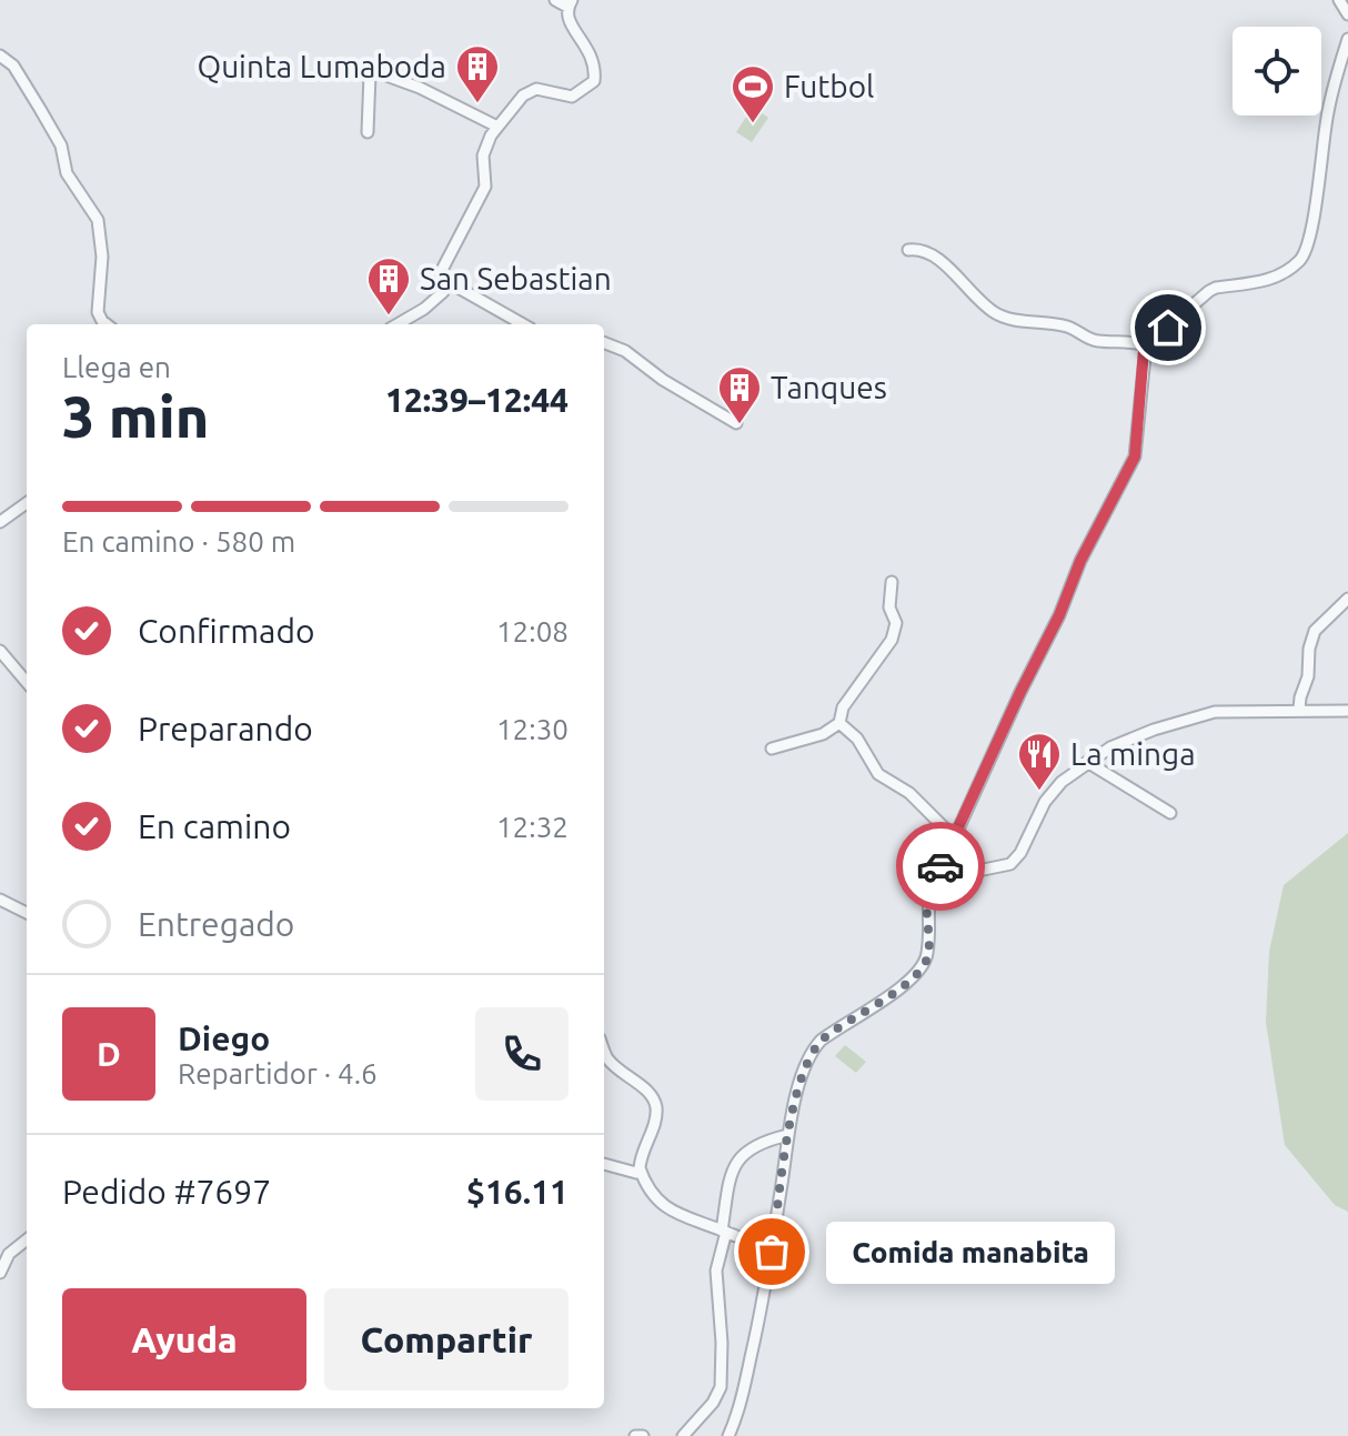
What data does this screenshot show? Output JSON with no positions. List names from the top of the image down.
{
  "places": {
    "building": ["Quinta Lumaboda", "San Sebastian", "Tanques"],
    "sports": ["Futbol"],
    "restaurant": ["La minga"],
    "other": ["Comida manabita"]
  },
  "page": {
    "heading": ["3 min", "Llega en", "12:39–12:44"],
    "panel": [
      "Diego",
      "Repartidor · 4.6",
      "Pedido #7697",
      "$16.11"
    ],
    "bar": "En camino · 580 m",
    "list": [
      ["Confirmado", "12:08"],
      ["Preparando", "12:30"],
      ["En camino", "12:32"],
      "Entregado"
    ],
    "round": "D",
    "bubble": "Comida manabita",
    "buttons": ["Ayuda", "Compartir"]
  }
}
